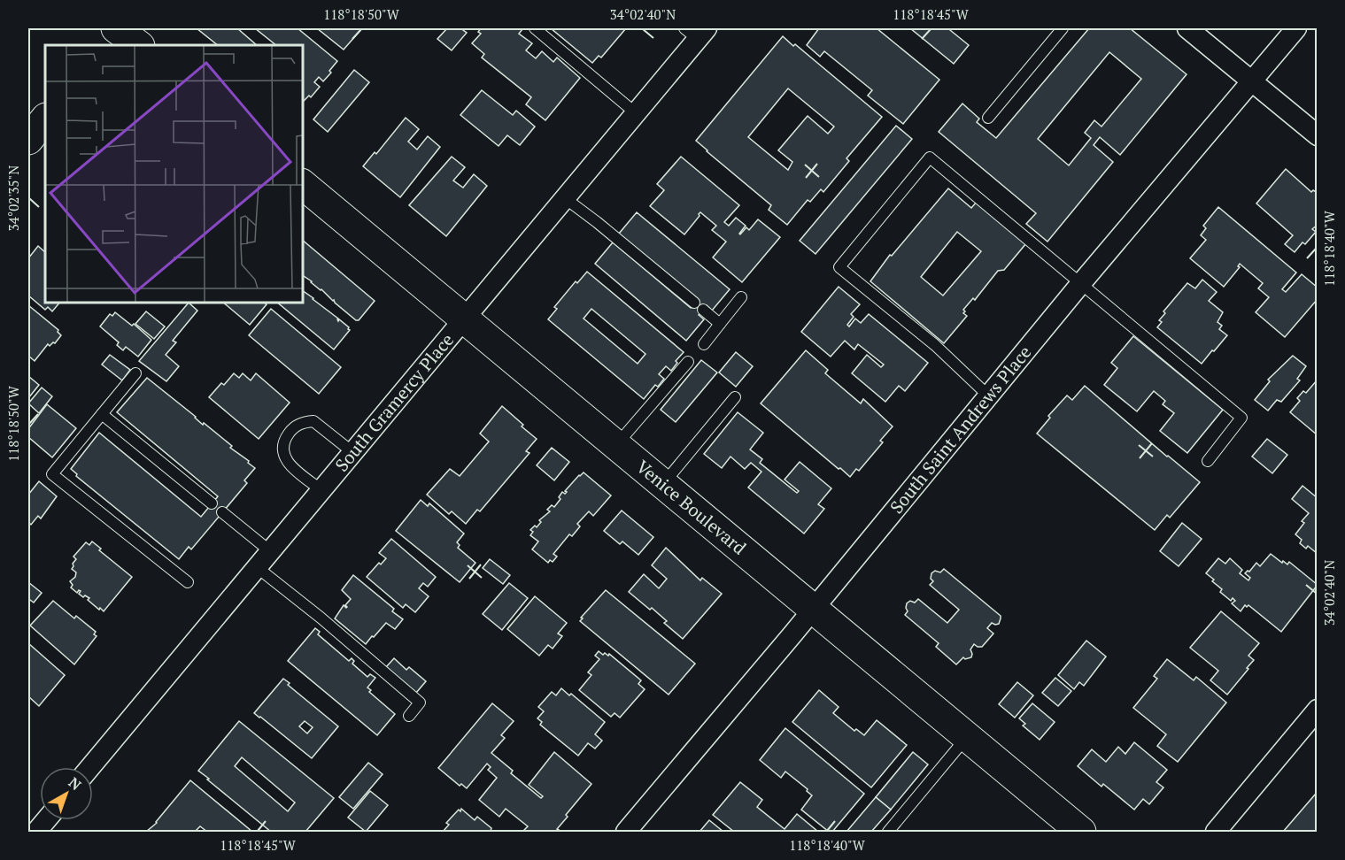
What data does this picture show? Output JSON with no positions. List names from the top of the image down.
{
  "streets": {
    "main road": ["Venice Boulevard"],
    "street": ["South Gramercy Place", "South Saint Andrews Place"]
  },
  "crossings": [
    ["South Gramercy Place", "Venice Boulevard"],
    ["South Saint Andrews Place", "Venice Boulevard"]
  ],
  "north": "top right",
  "coordinates": [
    "118°18'50\"W",
    "34°02'40\"N",
    "118°18'45\"W",
    "34°02'35\"N",
    "118°18'40\"W"
  ]
}
